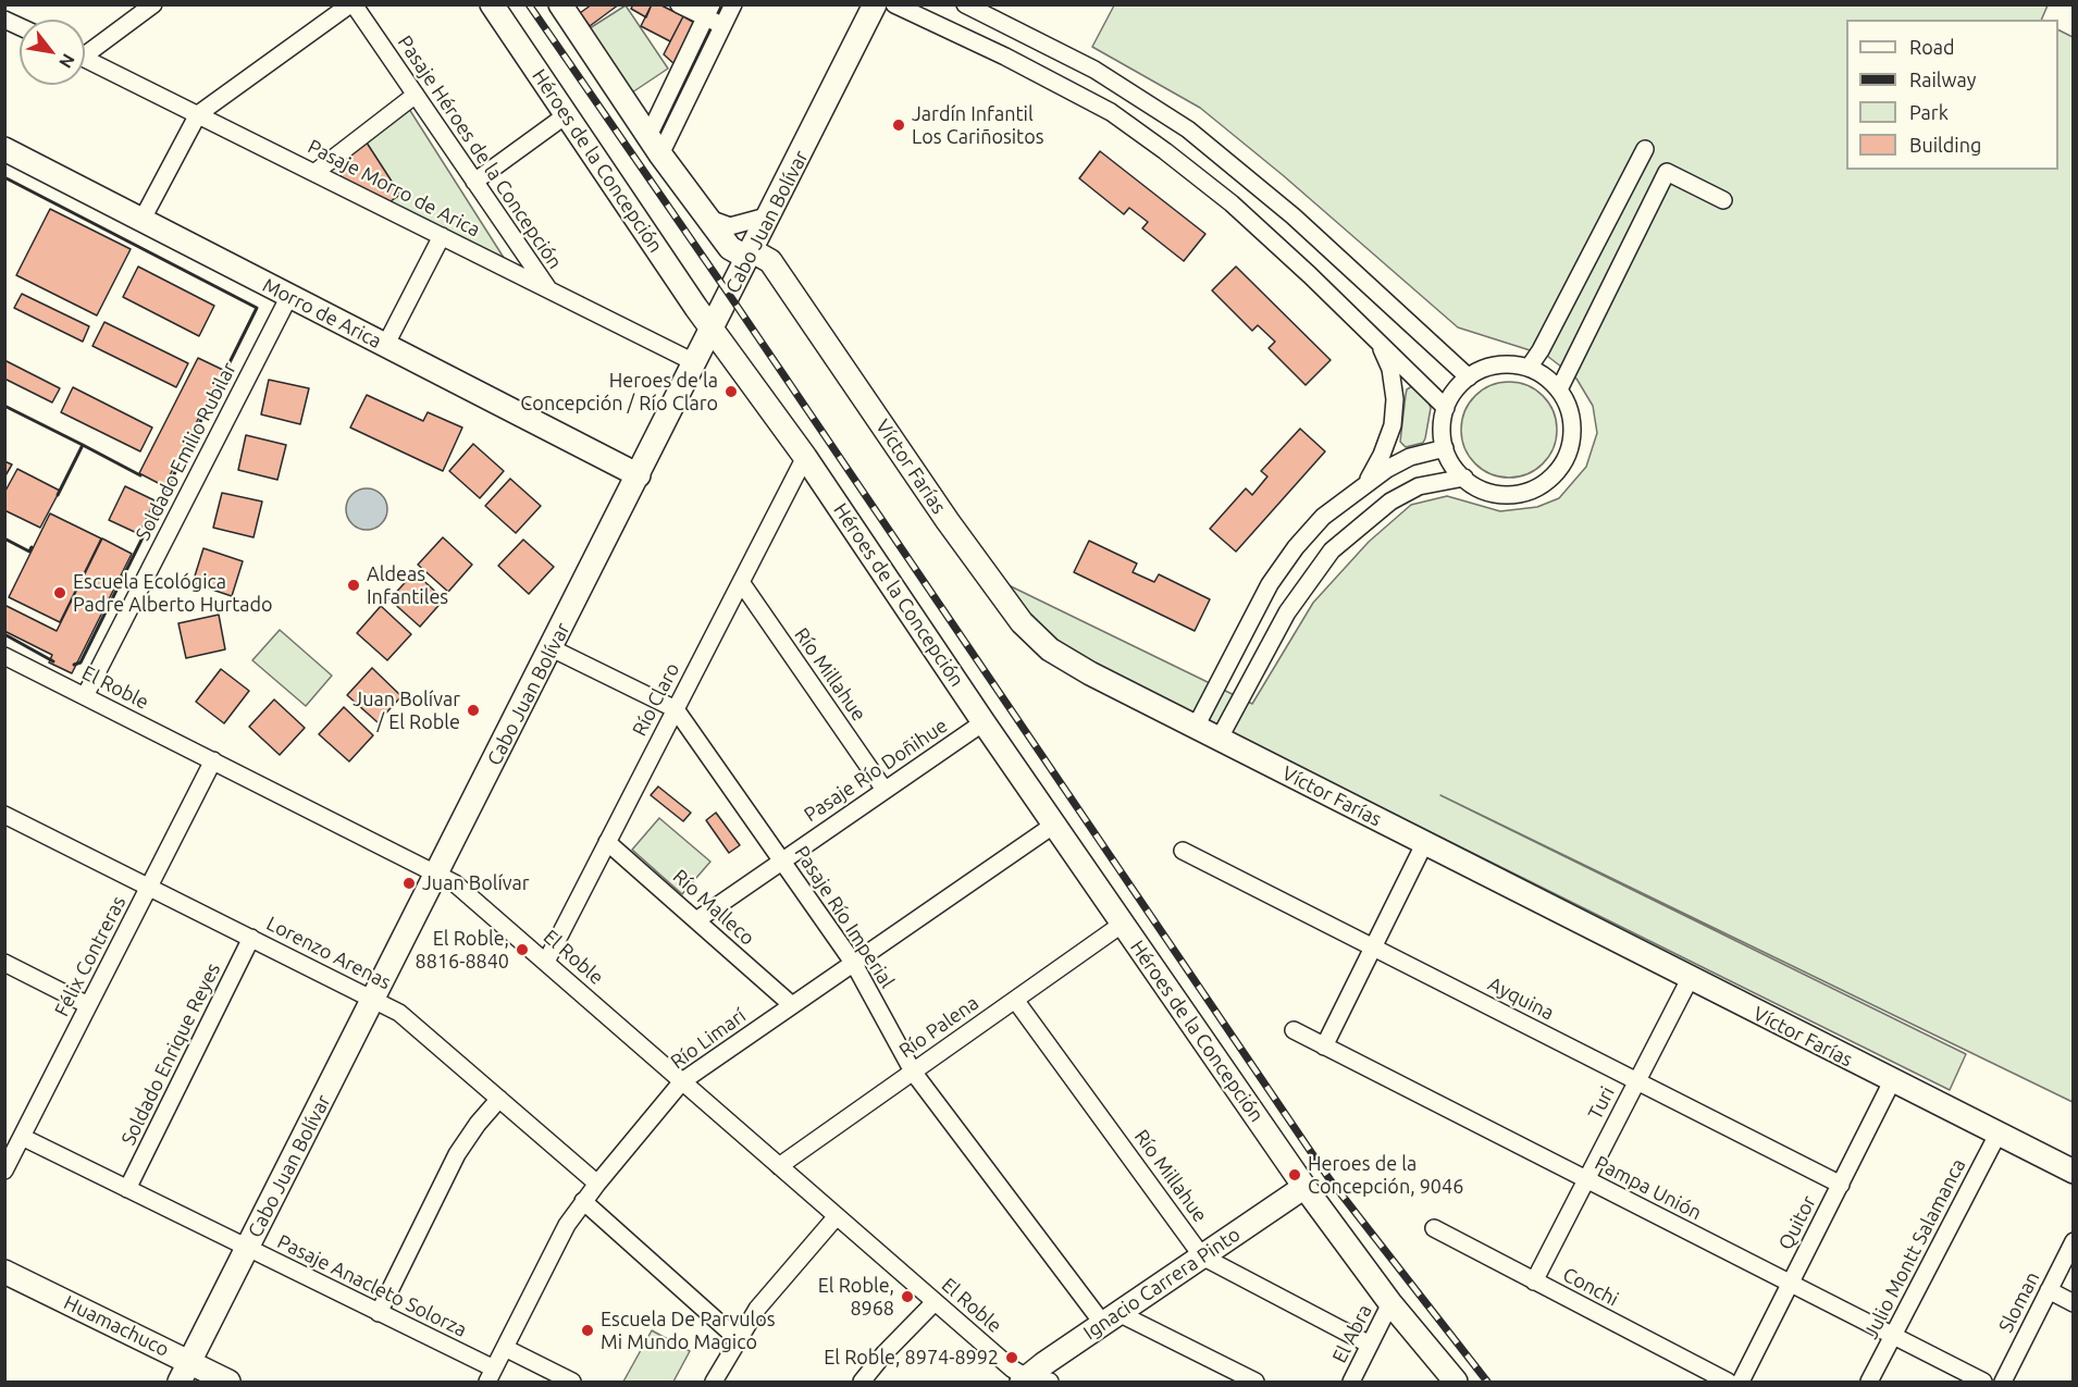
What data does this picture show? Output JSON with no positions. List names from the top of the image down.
{
  "streets": {
    "street": [
      "Pasaje Héroes de la Concepción",
      "Héroes de la Concepción",
      "Pasaje Morro de Arica",
      "Cabo Juan Bolívar",
      "Morro de Arica",
      "Soldado Emilio Rubilar",
      "Víctor Farías",
      "Río Millahue",
      "El Roble",
      "Río Claro",
      "Pasaje Río Doñihue",
      "Río Malleco",
      "Pasaje Río Imperial",
      "Lorenzo Arenas",
      "Félix Contreras",
      "Ayquina",
      "Río Palena",
      "Río Limarí",
      "Soldado Enrique Reyes",
      "Turi",
      "Pampa Unión",
      "Quitor",
      "Julio Montt Salamanca",
      "Ignacio Carrera Pinto",
      "Pasaje Anacleto Solorza",
      "Conchi",
      "Sloman",
      "Huamachuco",
      "El Abra"
    ]
  },
  "crossings": [
    ["Pasaje Héroes de la Concepción", "Pasaje Morro de Arica"],
    ["Héroes de la Concepción", "Cabo Juan Bolívar"],
    ["Héroes de la Concepción", "Río Claro"],
    ["Héroes de la Concepción", "Pasaje Río Doñihue"],
    ["Héroes de la Concepción", "Río Palena"],
    ["Héroes de la Concepción", "Río Limarí"],
    ["Héroes de la Concepción", "Ignacio Carrera Pinto"],
    ["Héroes de la Concepción", "El Abra"],
    ["Pasaje Morro de Arica", "Cabo Juan Bolívar"],
    ["Cabo Juan Bolívar", "Morro de Arica"],
    ["Cabo Juan Bolívar", "Víctor Farías"],
    ["Cabo Juan Bolívar", "El Roble"],
    ["Cabo Juan Bolívar", "Pasaje Río Imperial"],
    ["Cabo Juan Bolívar", "Lorenzo Arenas"],
    ["Cabo Juan Bolívar", "Pasaje Anacleto Solorza"],
    ["Cabo Juan Bolívar", "Huamachuco"],
    ["Morro de Arica", "Soldado Emilio Rubilar"],
    ["Soldado Emilio Rubilar", "El Roble"],
    ["Víctor Farías", "Turi"],
    ["Víctor Farías", "Quitor"],
    ["Víctor Farías", "Julio Montt Salamanca"],
    ["Río Millahue", "Río Claro"],
    ["Río Millahue", "Pasaje Río Doñihue"],
    ["Río Millahue", "Río Palena"],
    ["Río Millahue", "Ignacio Carrera Pinto"],
    ["Río Millahue", "El Abra"],
    ["El Roble", "Río Claro"],
    ["El Roble", "Félix Contreras"],
    ["El Roble", "Río Palena"],
    ["El Roble", "Río Limarí"],
    ["El Roble", "Ignacio Carrera Pinto"],
    ["Río Claro", "Río Malleco"],
    ["Río Claro", "Pasaje Río Imperial"],
    ["Pasaje Río Doñihue", "Río Malleco"],
    ["Pasaje Río Doñihue", "Pasaje Río Imperial"],
    ["Río Malleco", "Río Limarí"],
    ["Pasaje Río Imperial", "Río Palena"],
    ["Pasaje Río Imperial", "Río Limarí"],
    ["Pasaje Río Imperial", "Ignacio Carrera Pinto"],
    ["Lorenzo Arenas", "Félix Contreras"],
    ["Lorenzo Arenas", "Río Limarí"],
    ["Lorenzo Arenas", "Soldado Enrique Reyes"],
    ["Félix Contreras", "Pasaje Anacleto Solorza"],
    ["Ayquina", "Turi"],
    ["Ayquina", "Quitor"],
    ["Río Limarí", "Pasaje Anacleto Solorza"],
    ["Soldado Enrique Reyes", "Pasaje Anacleto Solorza"],
    ["Turi", "Pampa Unión"],
    ["Turi", "Conchi"],
    ["Pampa Unión", "Quitor"],
    ["Pampa Unión", "Julio Montt Salamanca"]
  ],
  "places": [
    "Jardín Infantil Los Cariñositos",
    "Heroes de la Concepción / Río Claro",
    "Aldeas Infantiles",
    "Escuela Ecológica Padre Alberto Hurtado",
    "Juan Bolívar / El Roble",
    "Juan Bolívar",
    "El Roble, 8816-8840",
    "Heroes de la Concepción, 9046",
    "El Roble, 8968",
    "Escuela De Parvulos Mi Mundo Magico",
    "El Roble, 8974-8992"
  ],
  "legend": [
    "Road",
    "Railway",
    "Park",
    "Building"
  ],
  "north": "bottom right"
}
